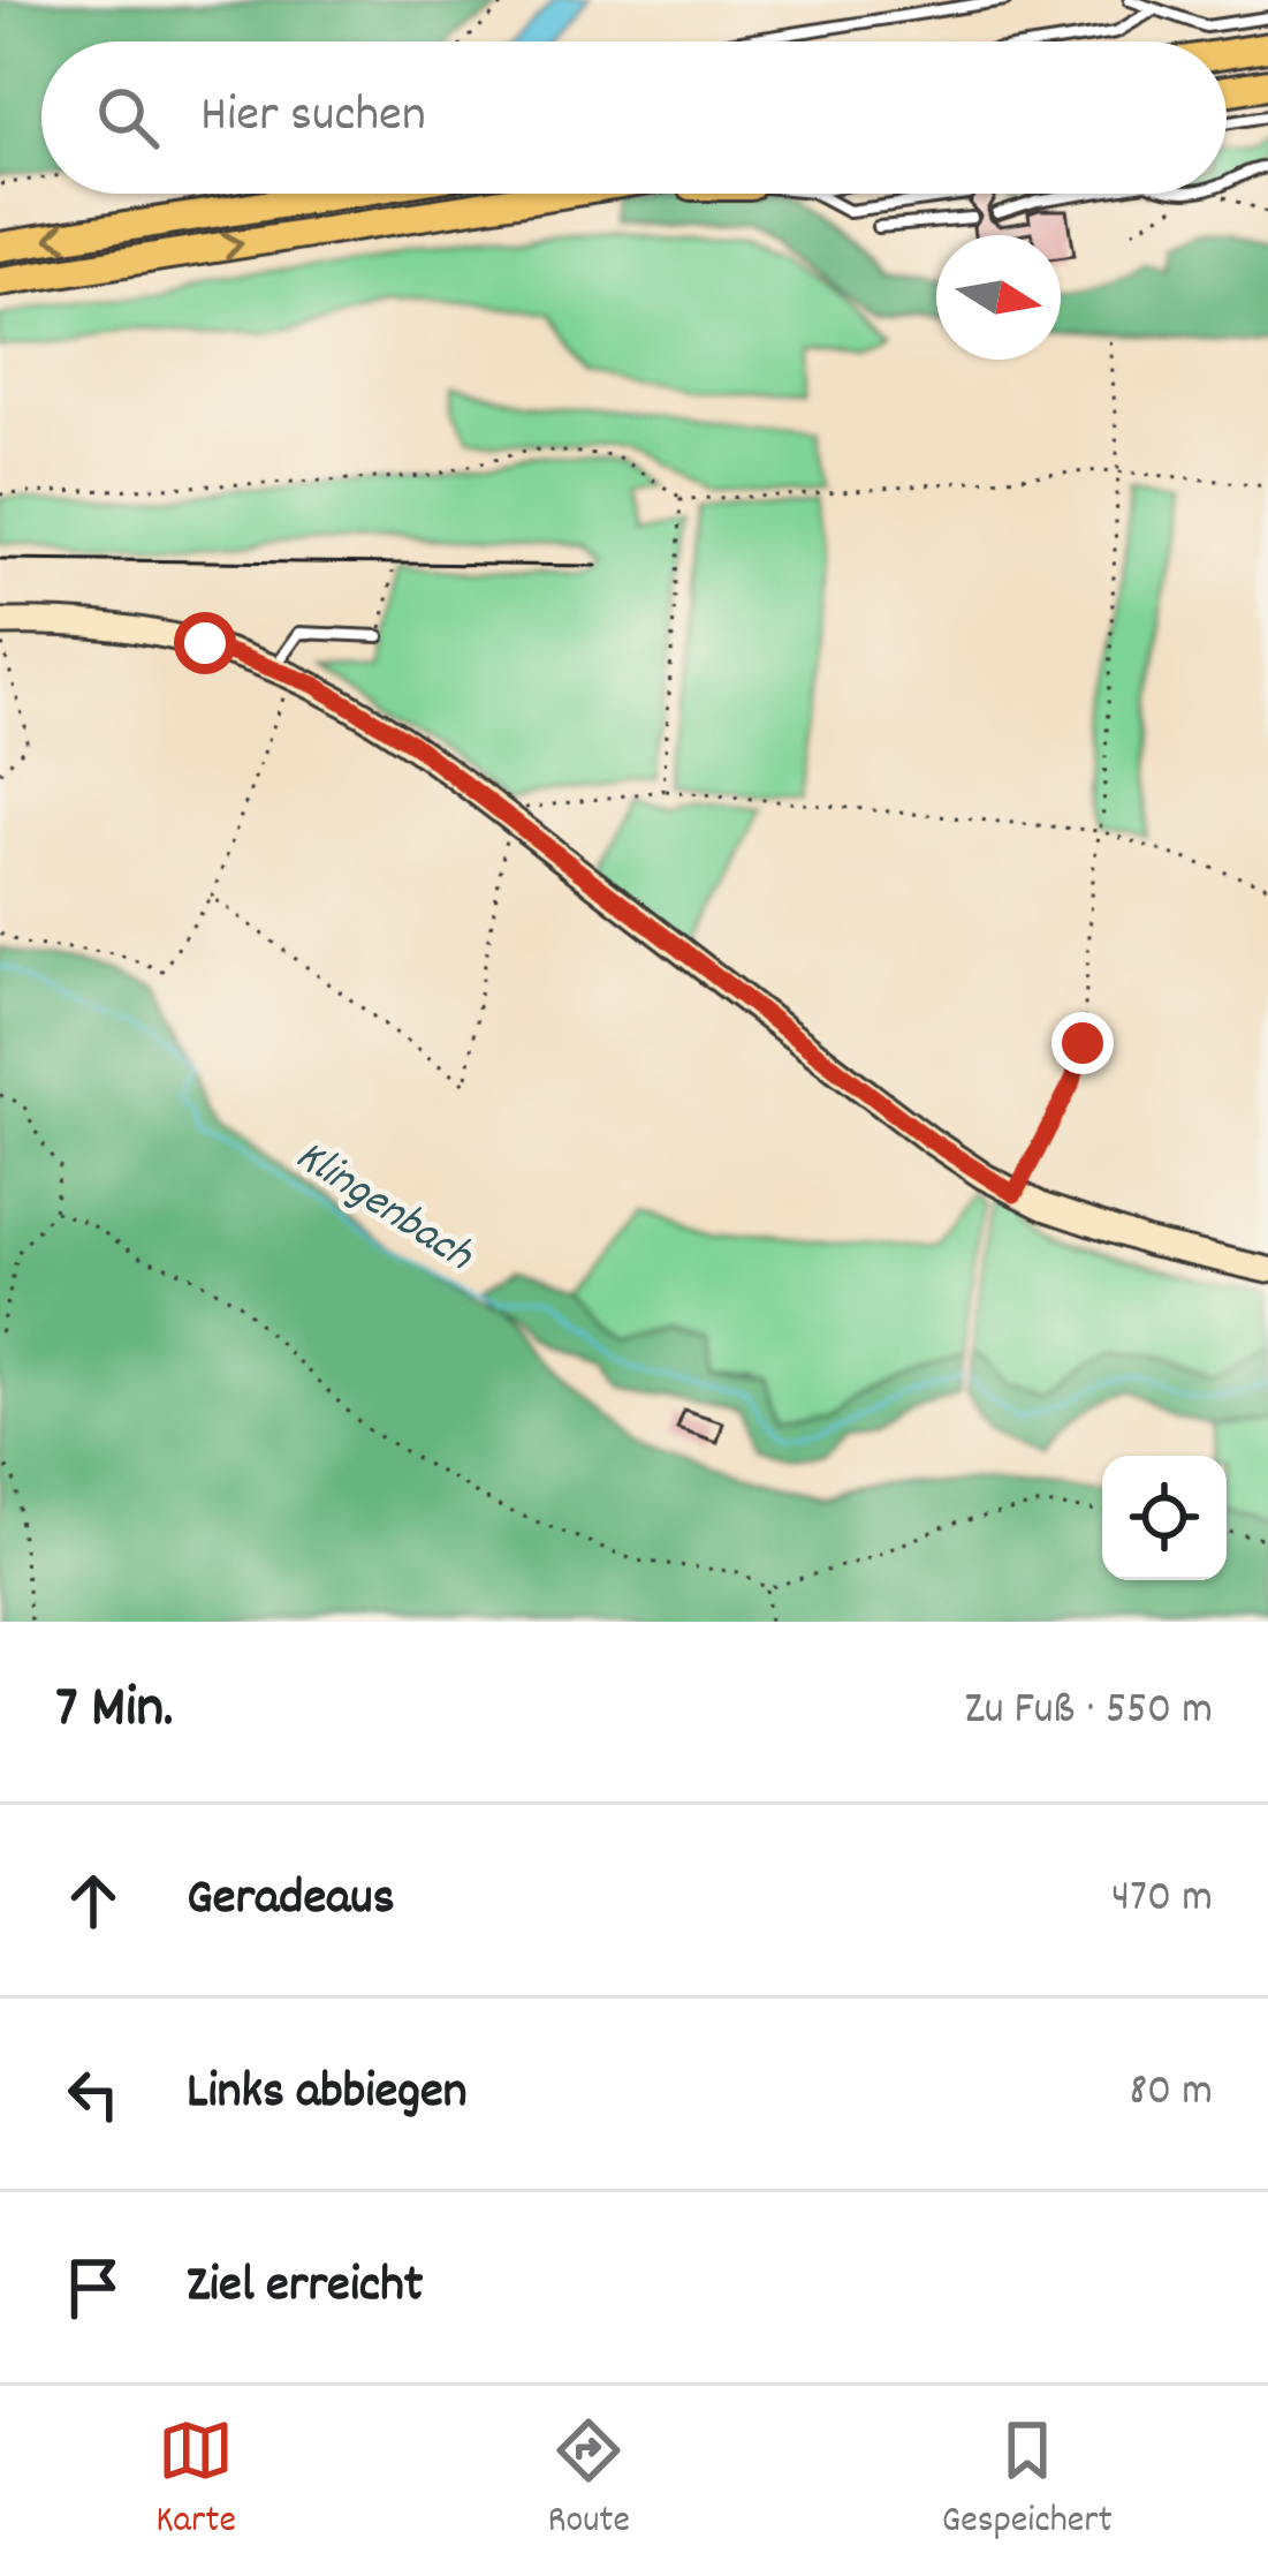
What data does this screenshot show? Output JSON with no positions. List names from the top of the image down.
{
  "water": ["Klingenbach"],
  "north": "right",
  "page": {
    "search": "Hier suchen",
    "heading": ["7 Min.", "Zu Fuß · 550 m"],
    "list": [
      ["Geradeaus", "470 m"],
      ["Links abbiegen", "80 m"],
      "Ziel erreicht"
    ],
    "nav": ["Karte", "Route", "Gespeichert"]
  }
}
